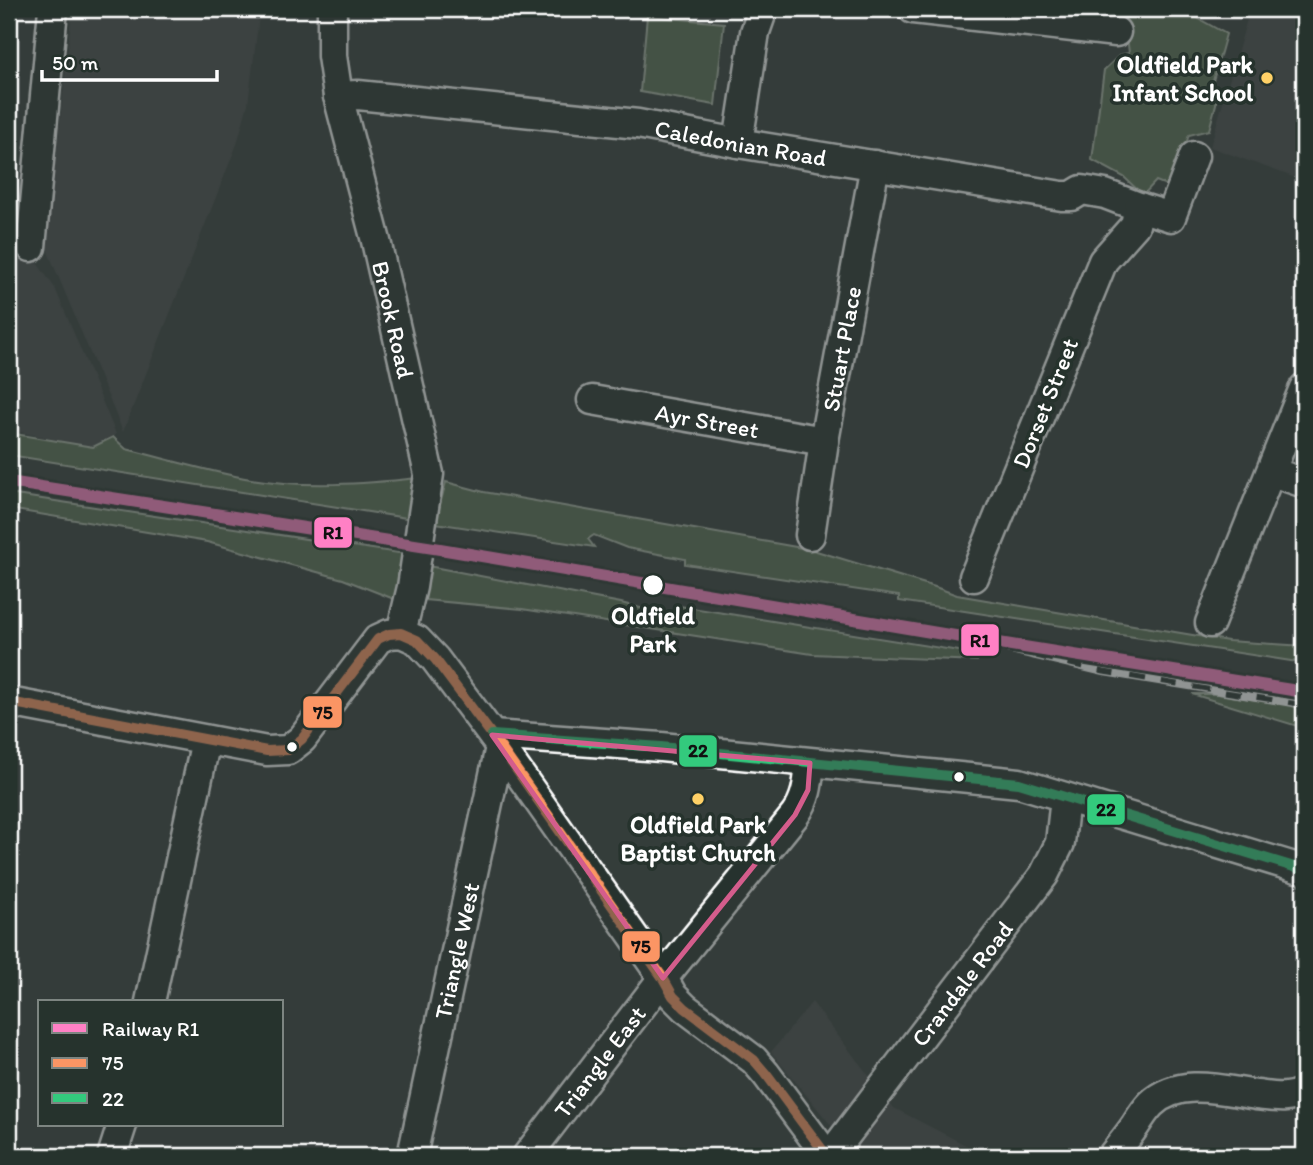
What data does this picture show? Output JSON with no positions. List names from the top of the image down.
{
  "streets": {
    "street": [
      "Caledonian Road",
      "Brook Road",
      "Stuart Place",
      "Dorset Street",
      "Ayr Street",
      "Triangle West",
      "Crandale Road",
      "Triangle East"
    ]
  },
  "crossings": [
    ["Caledonian Road", "Brook Road"],
    ["Caledonian Road", "Stuart Place"],
    ["Caledonian Road", "Dorset Street"],
    ["Stuart Place", "Ayr Street"]
  ],
  "places": ["Oldfield Park Infant School", "Oldfield Park", "Oldfield Park Baptist Church"],
  "lines": ["rail line R1", "transit line 75", "transit line 22"],
  "legend": ["Railway R1", "75", "22"],
  "scale_bar": "50 m"
}
